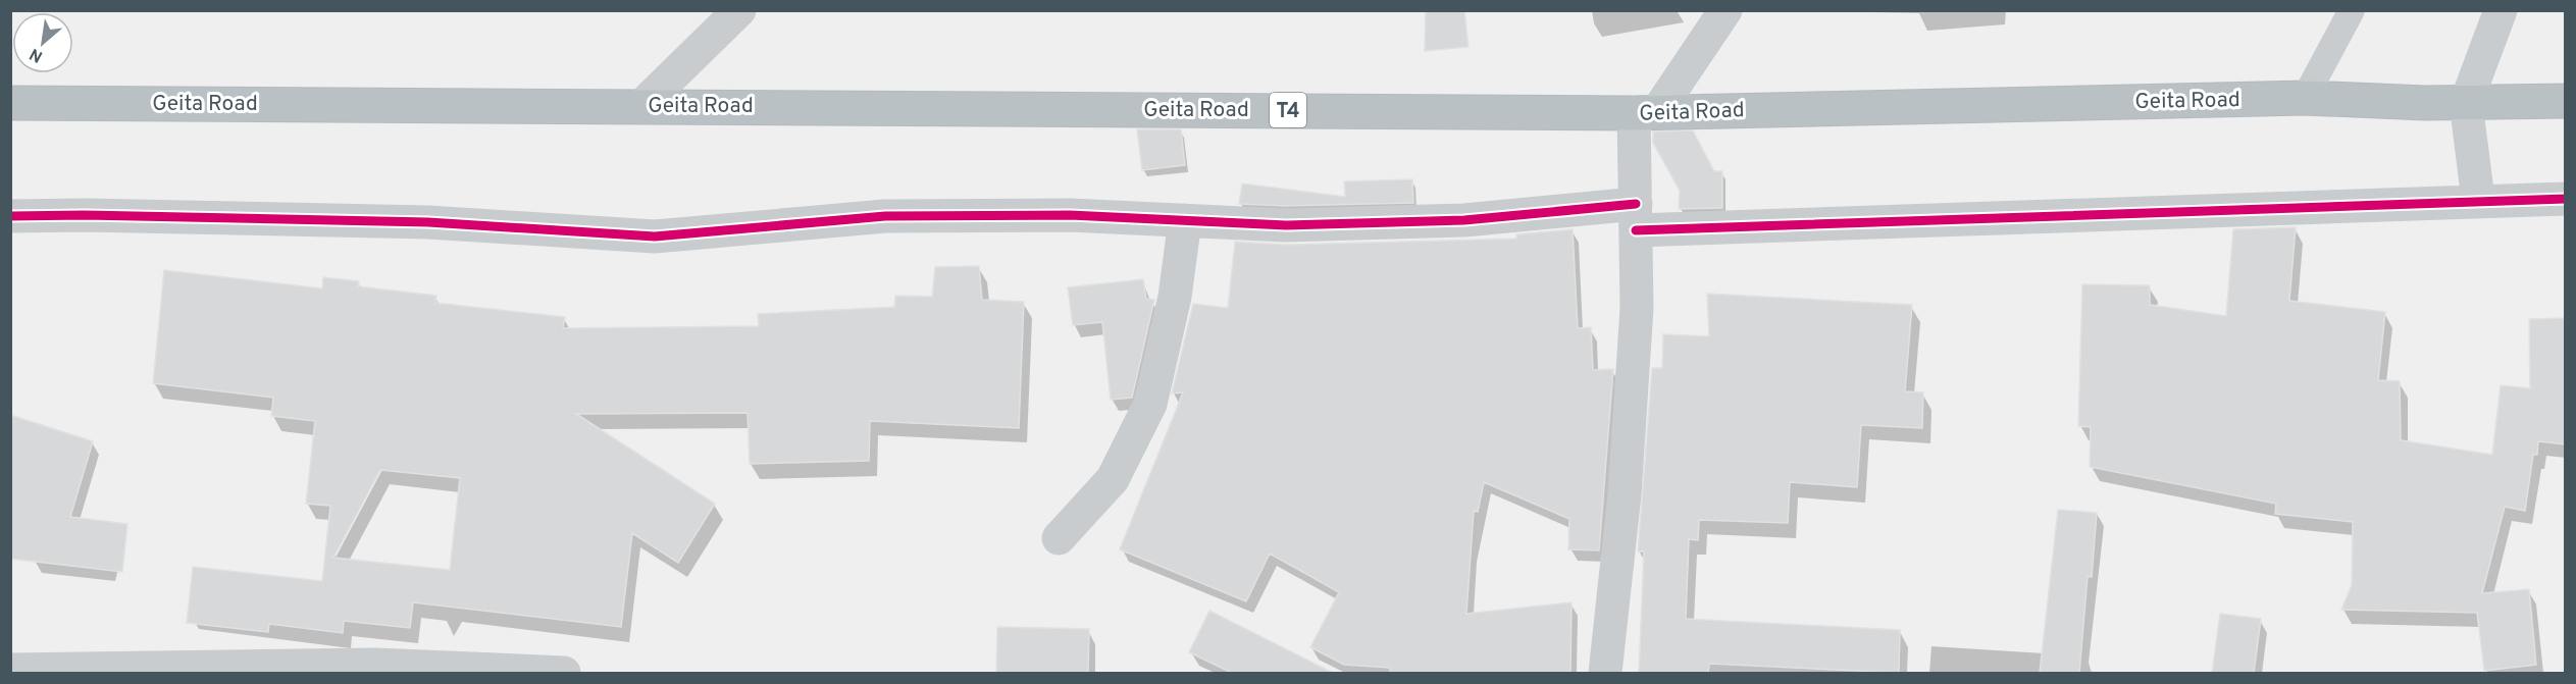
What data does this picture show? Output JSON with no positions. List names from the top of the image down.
{
  "streets": {
    "highway": ["Geita Road", "T4"]
  },
  "north": "bottom left"
}
